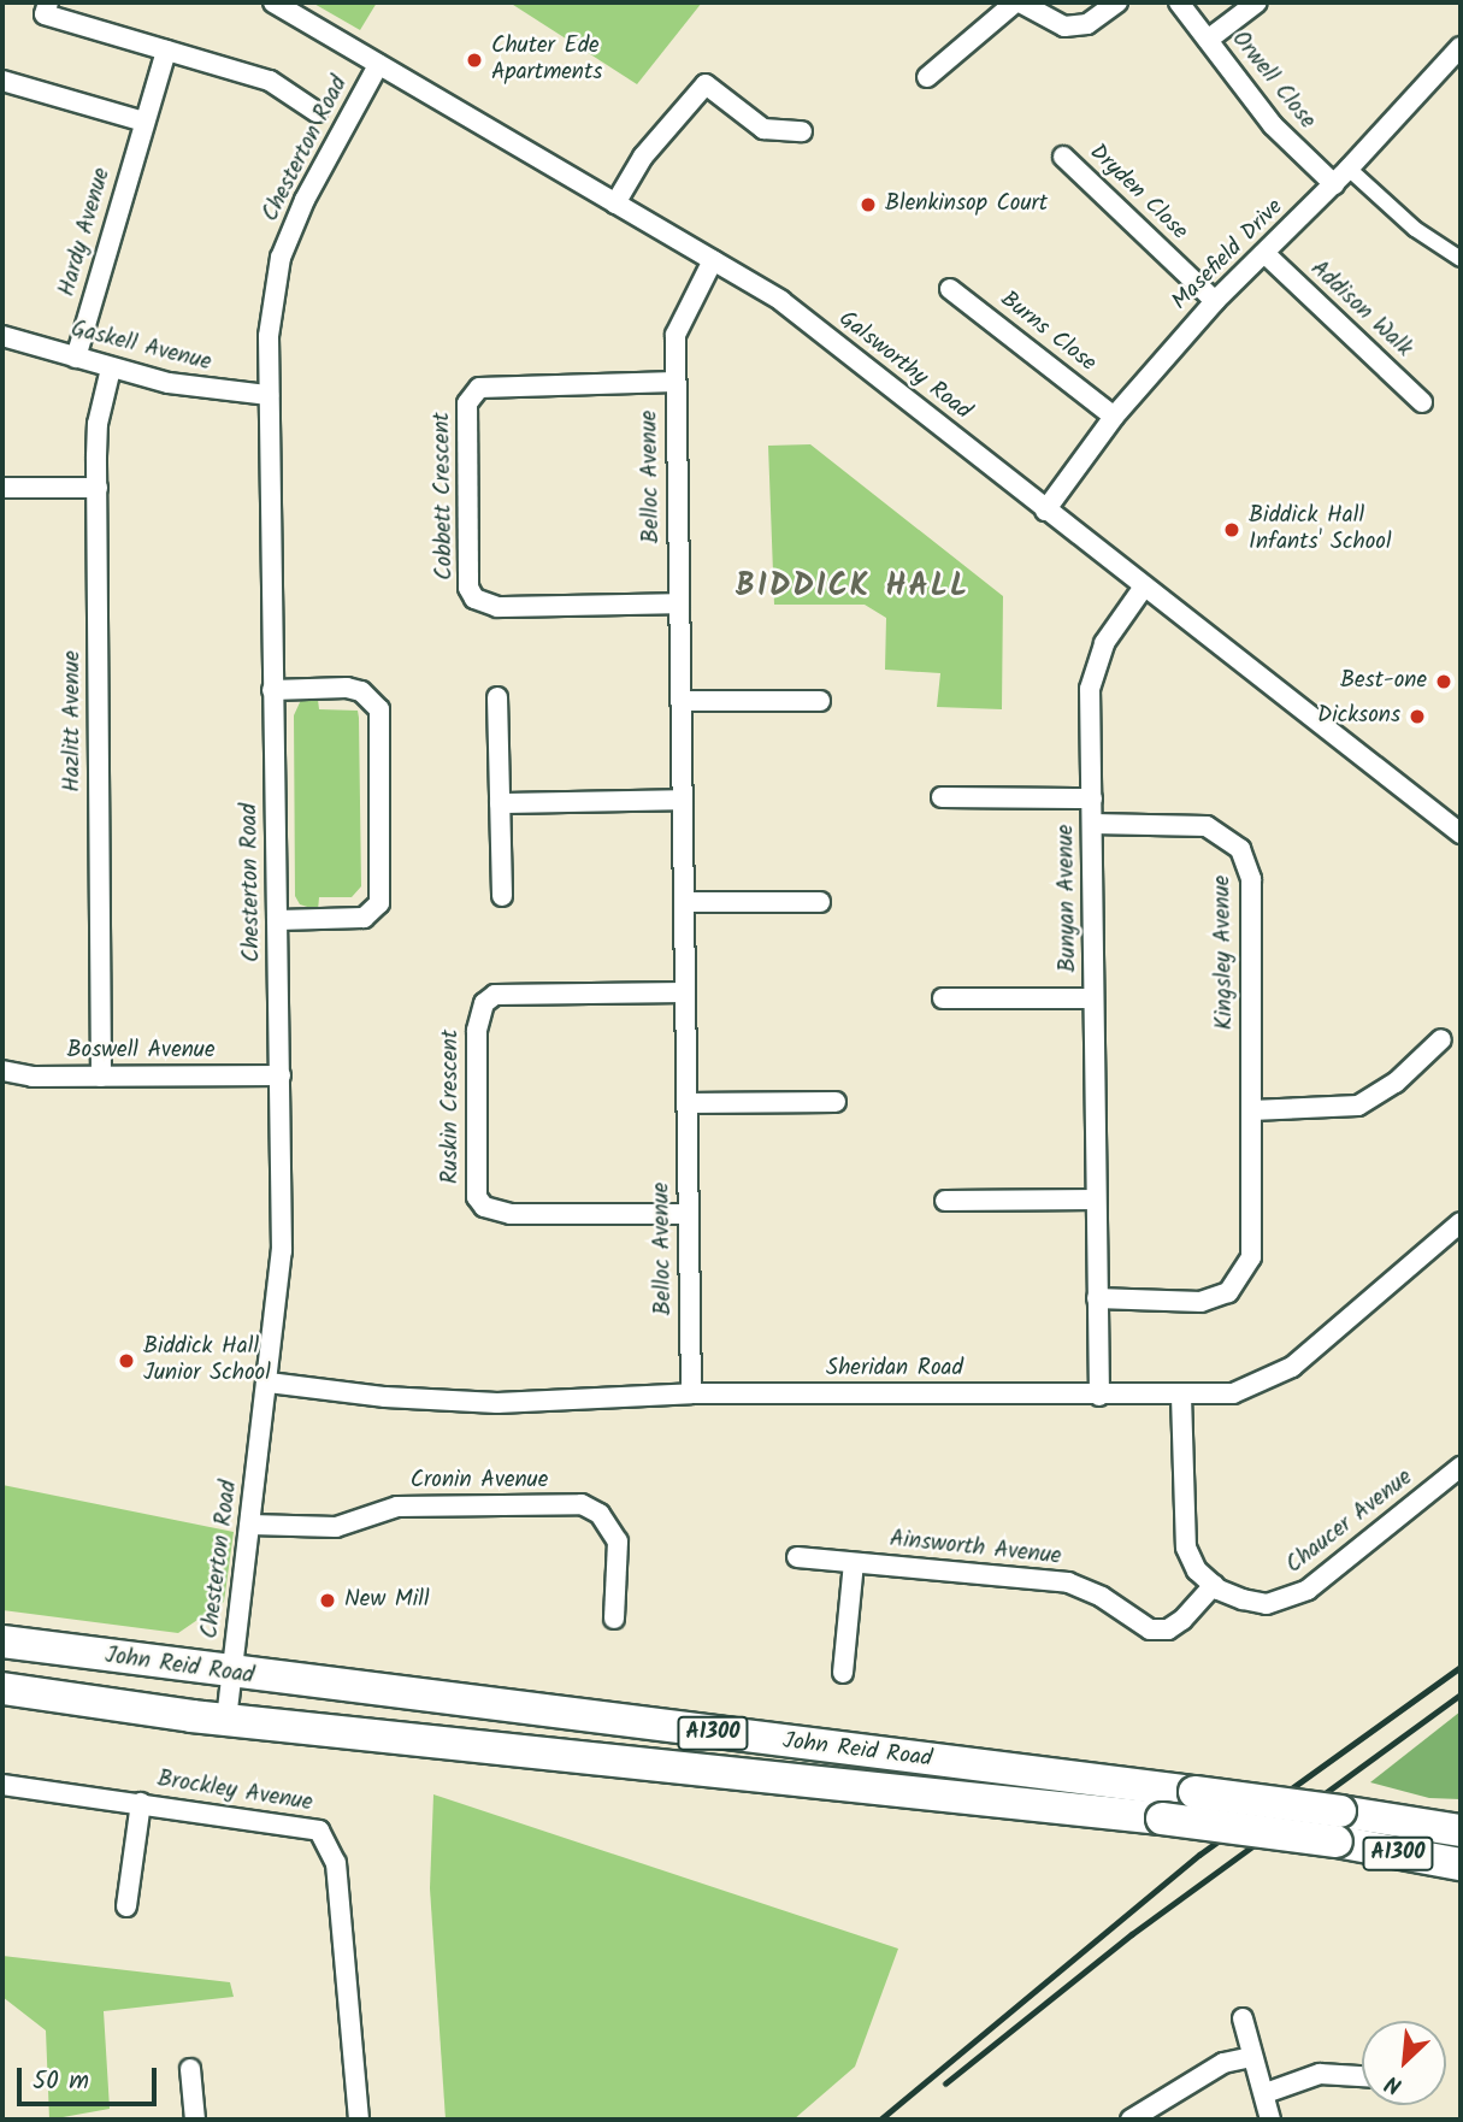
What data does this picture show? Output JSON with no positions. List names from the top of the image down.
{
  "streets": {
    "highway": ["John Reid Road", "A1300"],
    "street": [
      "Orwell Close",
      "Chesterton Road",
      "Dryden Close",
      "Hardy Avenue",
      "Masefield Drive",
      "Addison Walk",
      "Burns Close",
      "Gaskell Avenue",
      "Galsworthy Road",
      "Belloc Avenue",
      "Cobbett Crescent",
      "Hazlitt Avenue",
      "Bunyan Avenue",
      "Kingsley Avenue",
      "Boswell Avenue",
      "Ruskin Crescent",
      "Sheridan Road",
      "Cronin Avenue",
      "Chaucer Avenue",
      "Ainsworth Avenue",
      "Brockley Avenue"
    ]
  },
  "crossings": [
    ["Orwell Close", "Masefield Drive"],
    ["Chesterton Road", "Gaskell Avenue"],
    ["Chesterton Road", "Galsworthy Road"],
    ["Chesterton Road", "Boswell Avenue"],
    ["Chesterton Road", "Sheridan Road"],
    ["Chesterton Road", "Cronin Avenue"],
    ["Chesterton Road", "John Reid Road"],
    ["Dryden Close", "Masefield Drive"],
    ["Hardy Avenue", "Gaskell Avenue"],
    ["Masefield Drive", "Addison Walk"],
    ["Masefield Drive", "Burns Close"],
    ["Masefield Drive", "Galsworthy Road"],
    ["Gaskell Avenue", "Hazlitt Avenue"],
    ["Galsworthy Road", "Belloc Avenue"],
    ["Galsworthy Road", "Bunyan Avenue"],
    ["Belloc Avenue", "Cobbett Crescent"],
    ["Belloc Avenue", "Ruskin Crescent"],
    ["Belloc Avenue", "Sheridan Road"],
    ["Hazlitt Avenue", "Boswell Avenue"],
    ["Bunyan Avenue", "Kingsley Avenue"],
    ["Bunyan Avenue", "Sheridan Road"],
    ["Chaucer Avenue", "Ainsworth Avenue"]
  ],
  "districts": ["BIDDICK HALL"],
  "places": [
    "Chuter Ede Apartments",
    "Blenkinsop Court",
    "Biddick Hall Infants' School",
    "Best-one",
    "Dicksons",
    "Biddick Hall Junior School",
    "New Mill"
  ],
  "scale_bar": "50 m",
  "north": "bottom left"
}
